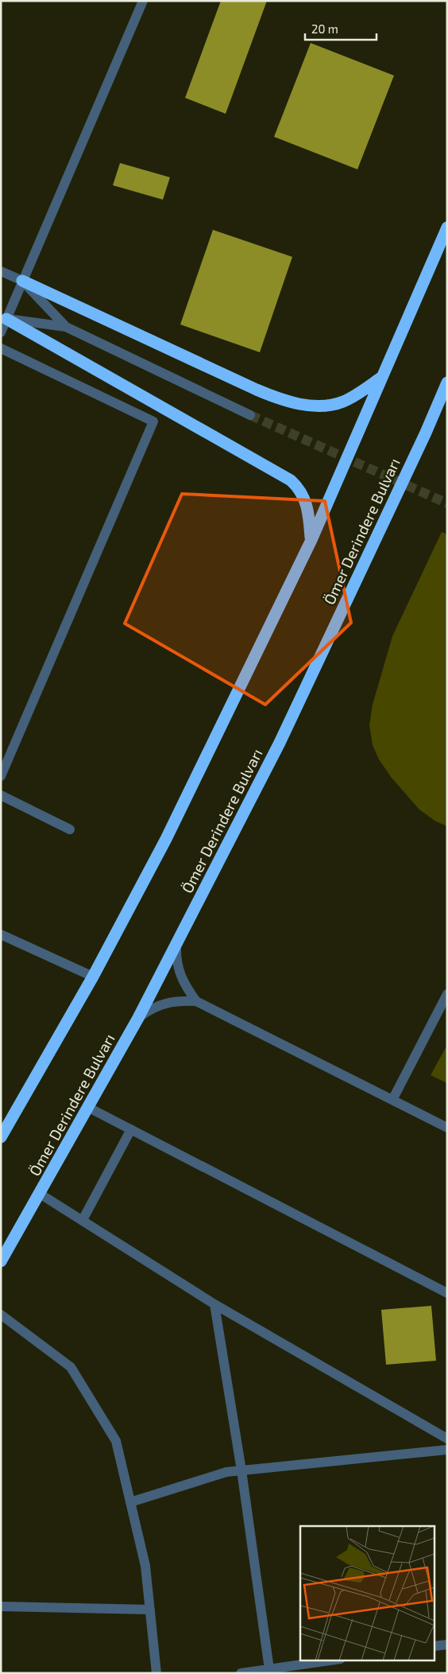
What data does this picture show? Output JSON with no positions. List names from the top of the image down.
{
  "streets": {
    "highway": ["Ömer Derindere Bulvarı"]
  },
  "scale_bar": "20 m"
}
